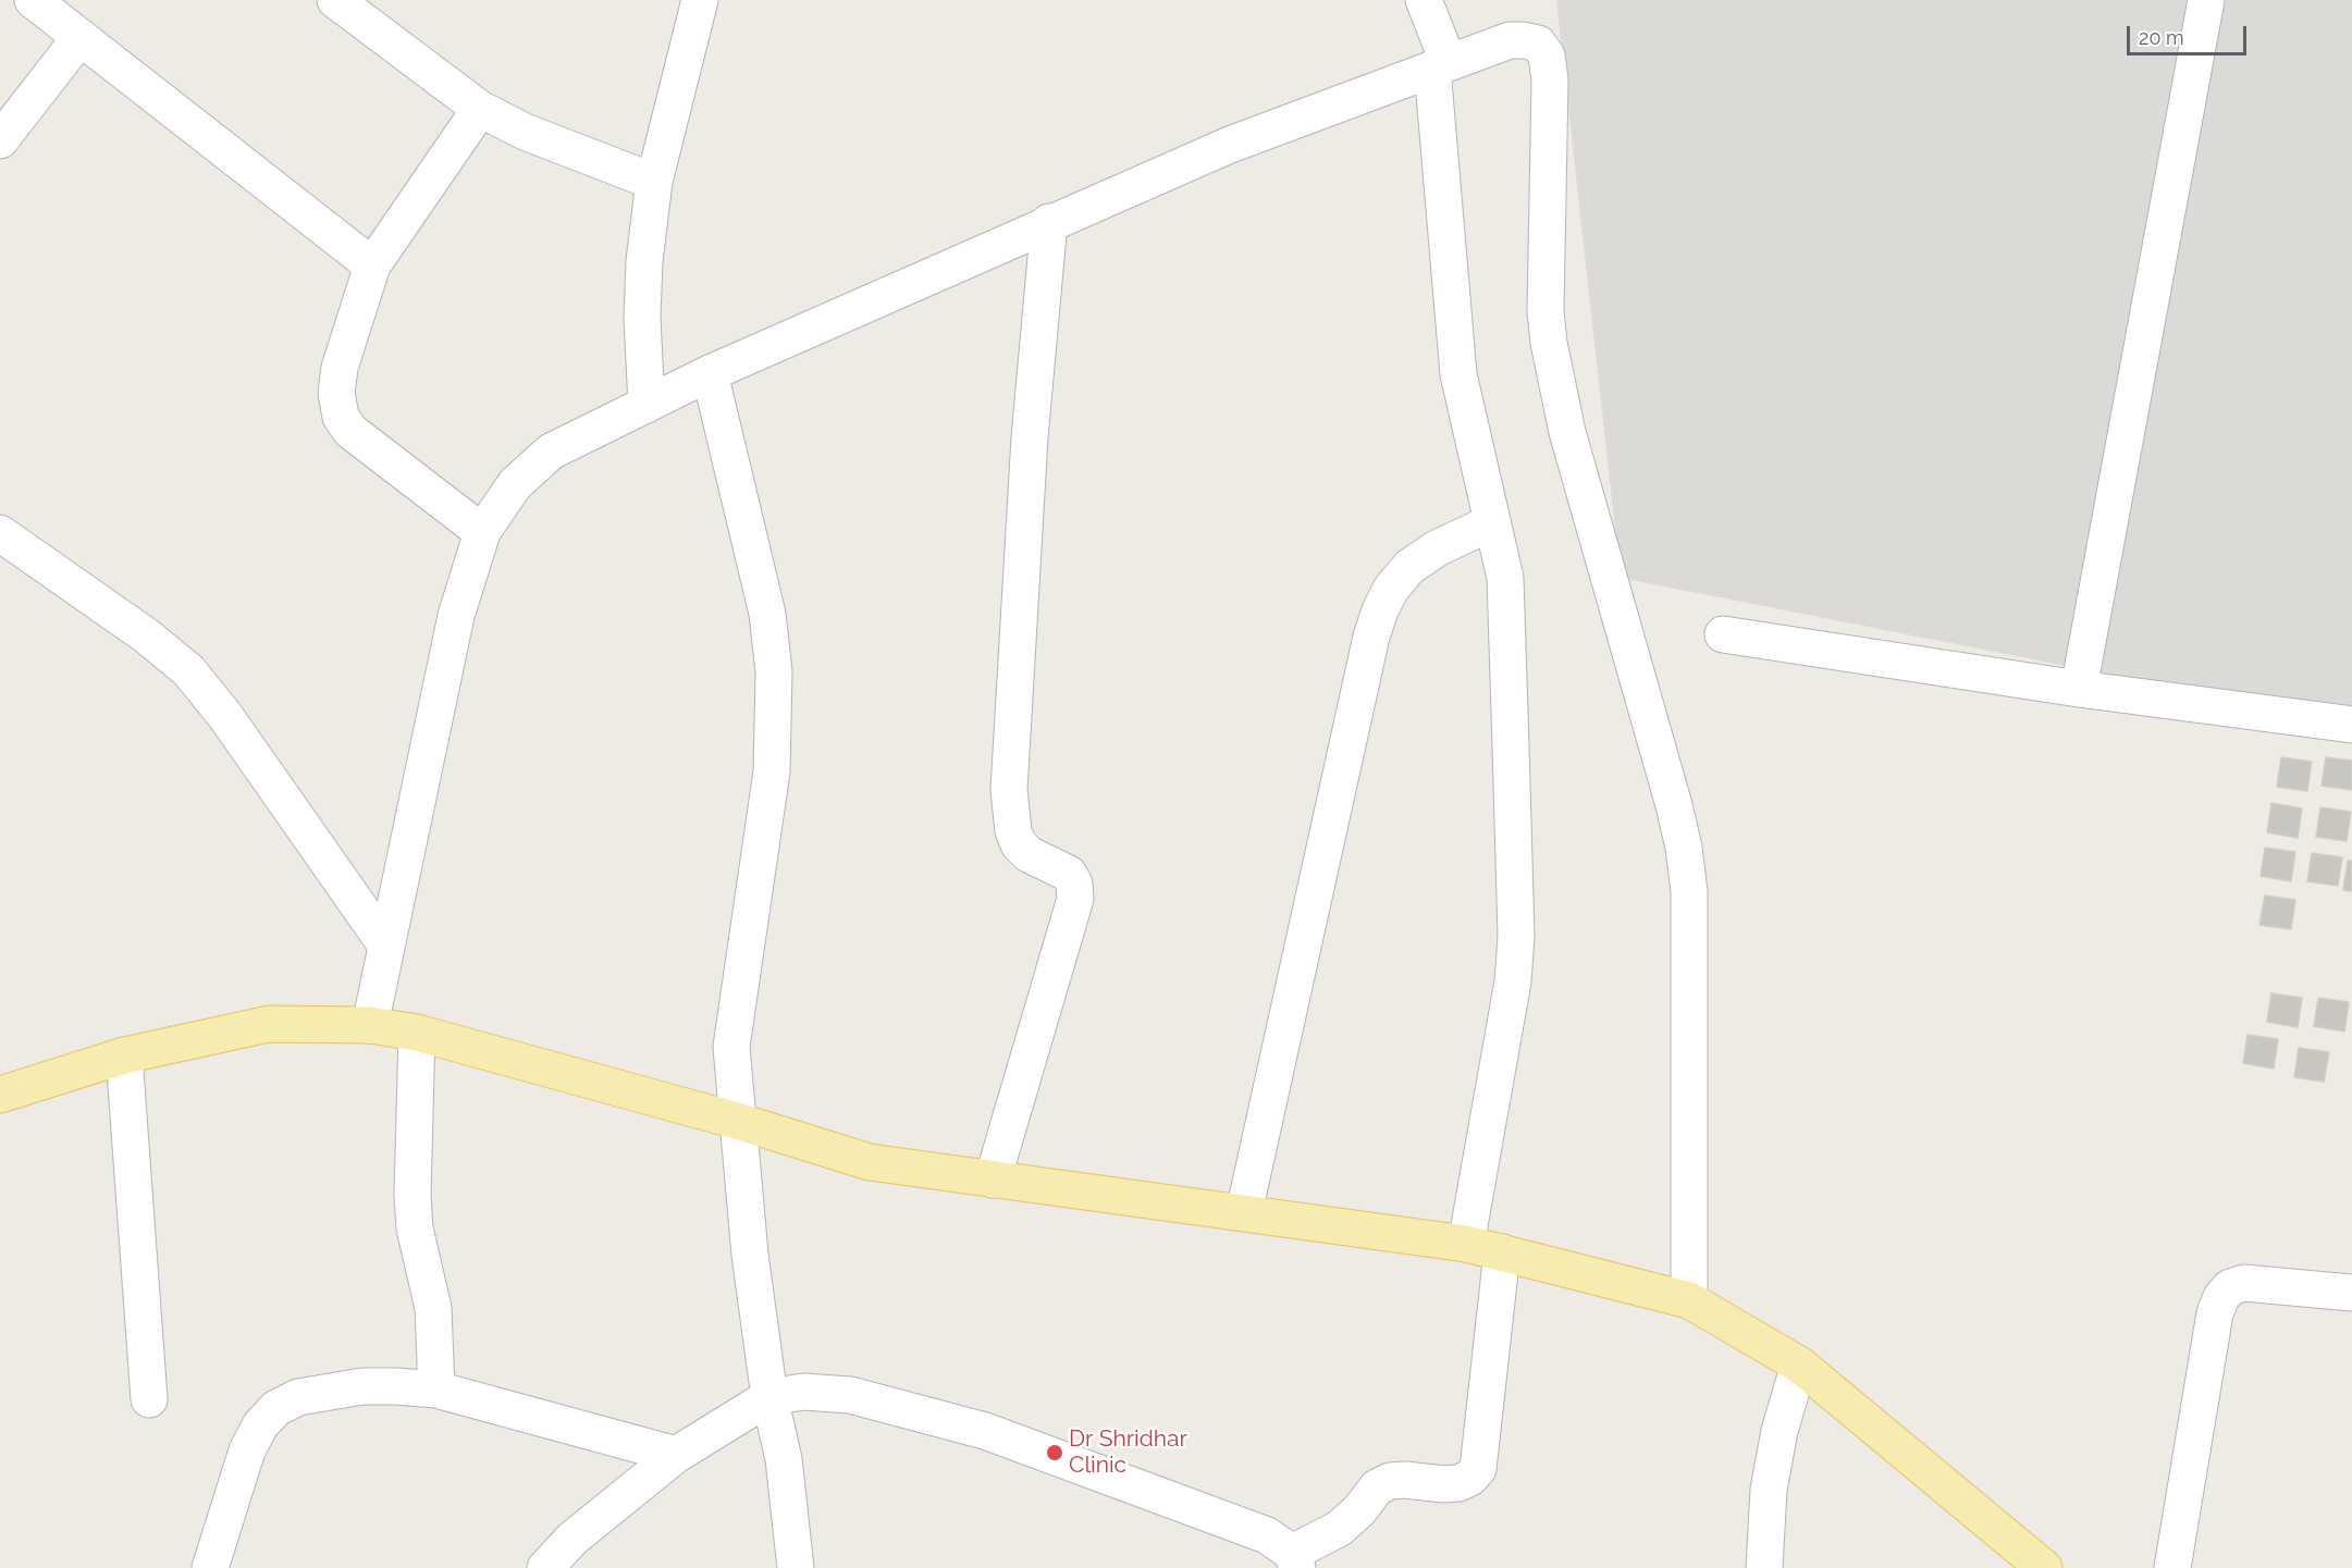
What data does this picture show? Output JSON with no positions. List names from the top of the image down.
{
  "places": ["Dr Shridhar Clinic"],
  "scale_bar": "20 m"
}
